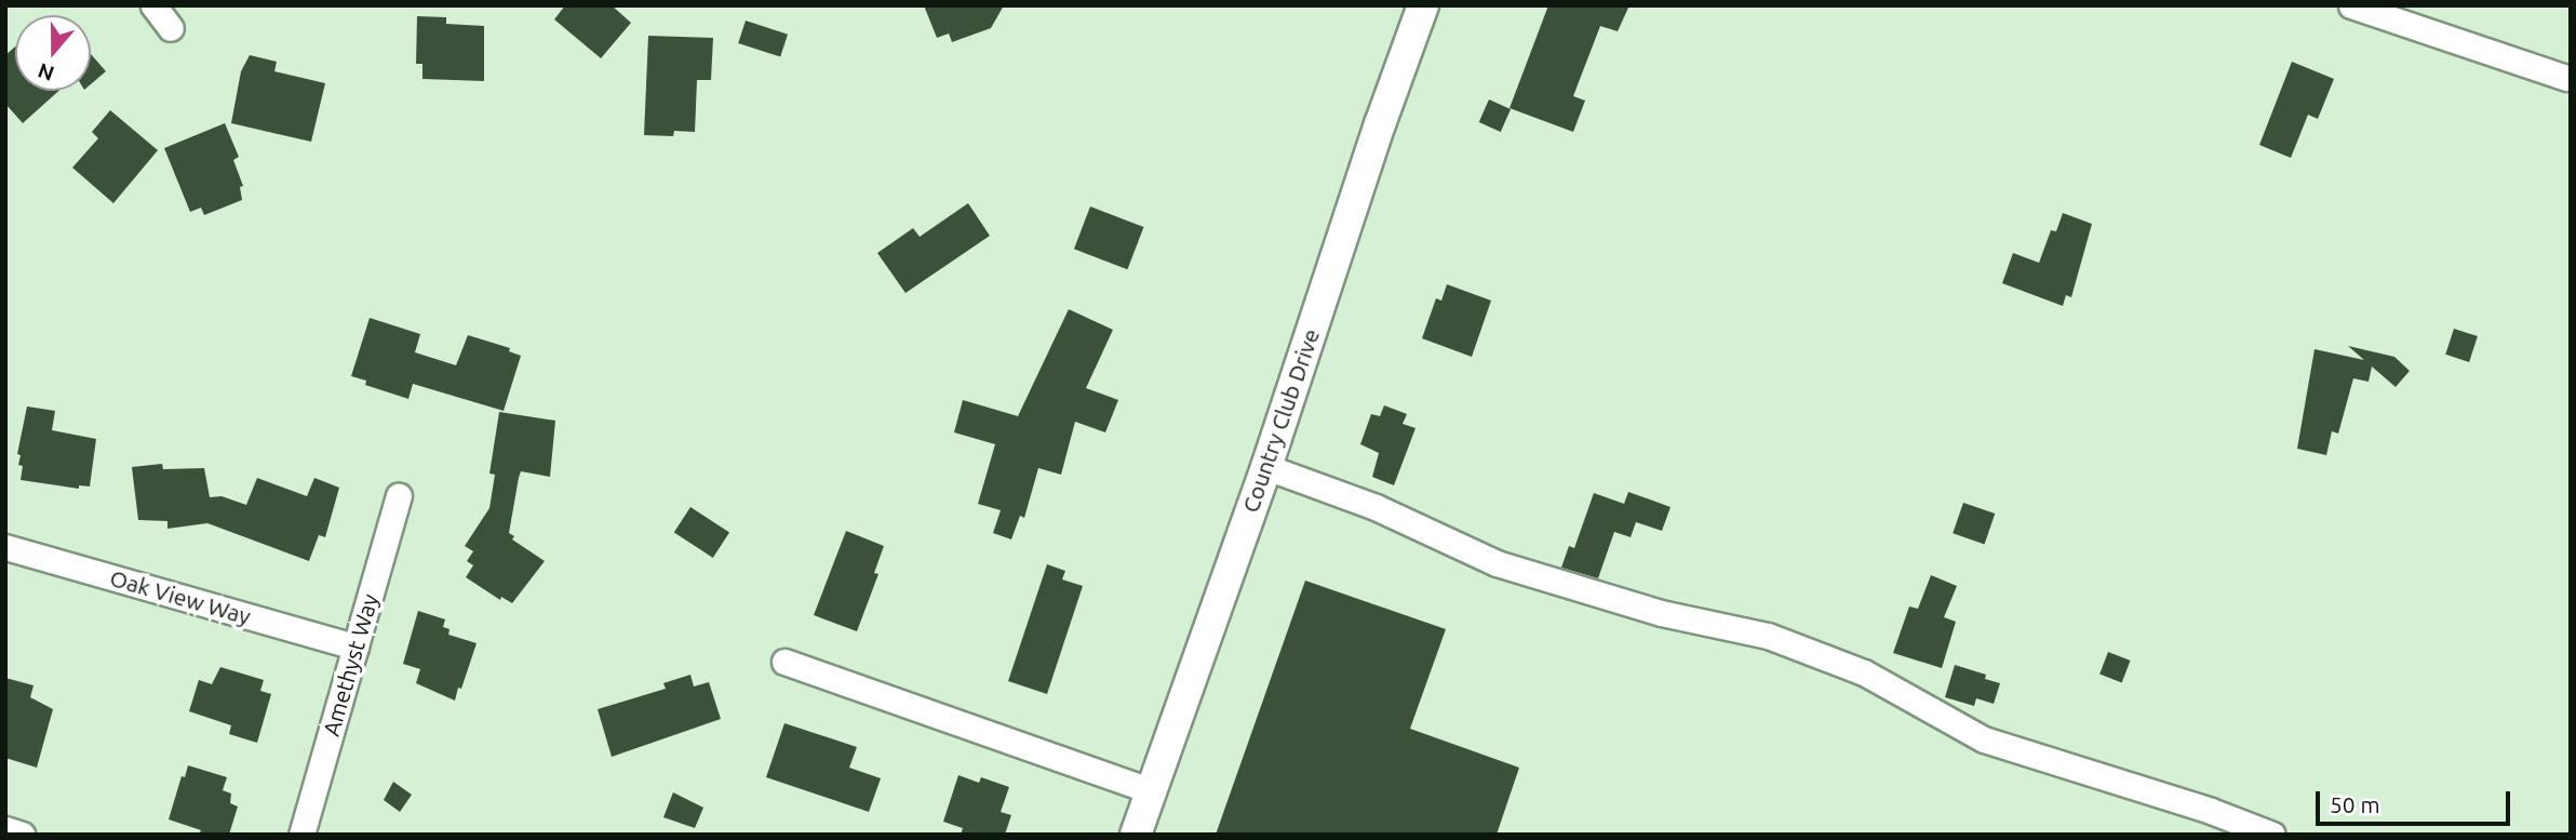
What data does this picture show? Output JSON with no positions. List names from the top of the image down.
{
  "streets": {
    "street": ["Country Club Drive", "Oak View Way", "Amethyst Way"]
  },
  "crossings": [
    ["Oak View Way", "Amethyst Way"]
  ],
  "scale_bar": "50 m",
  "north": "bottom"
}
